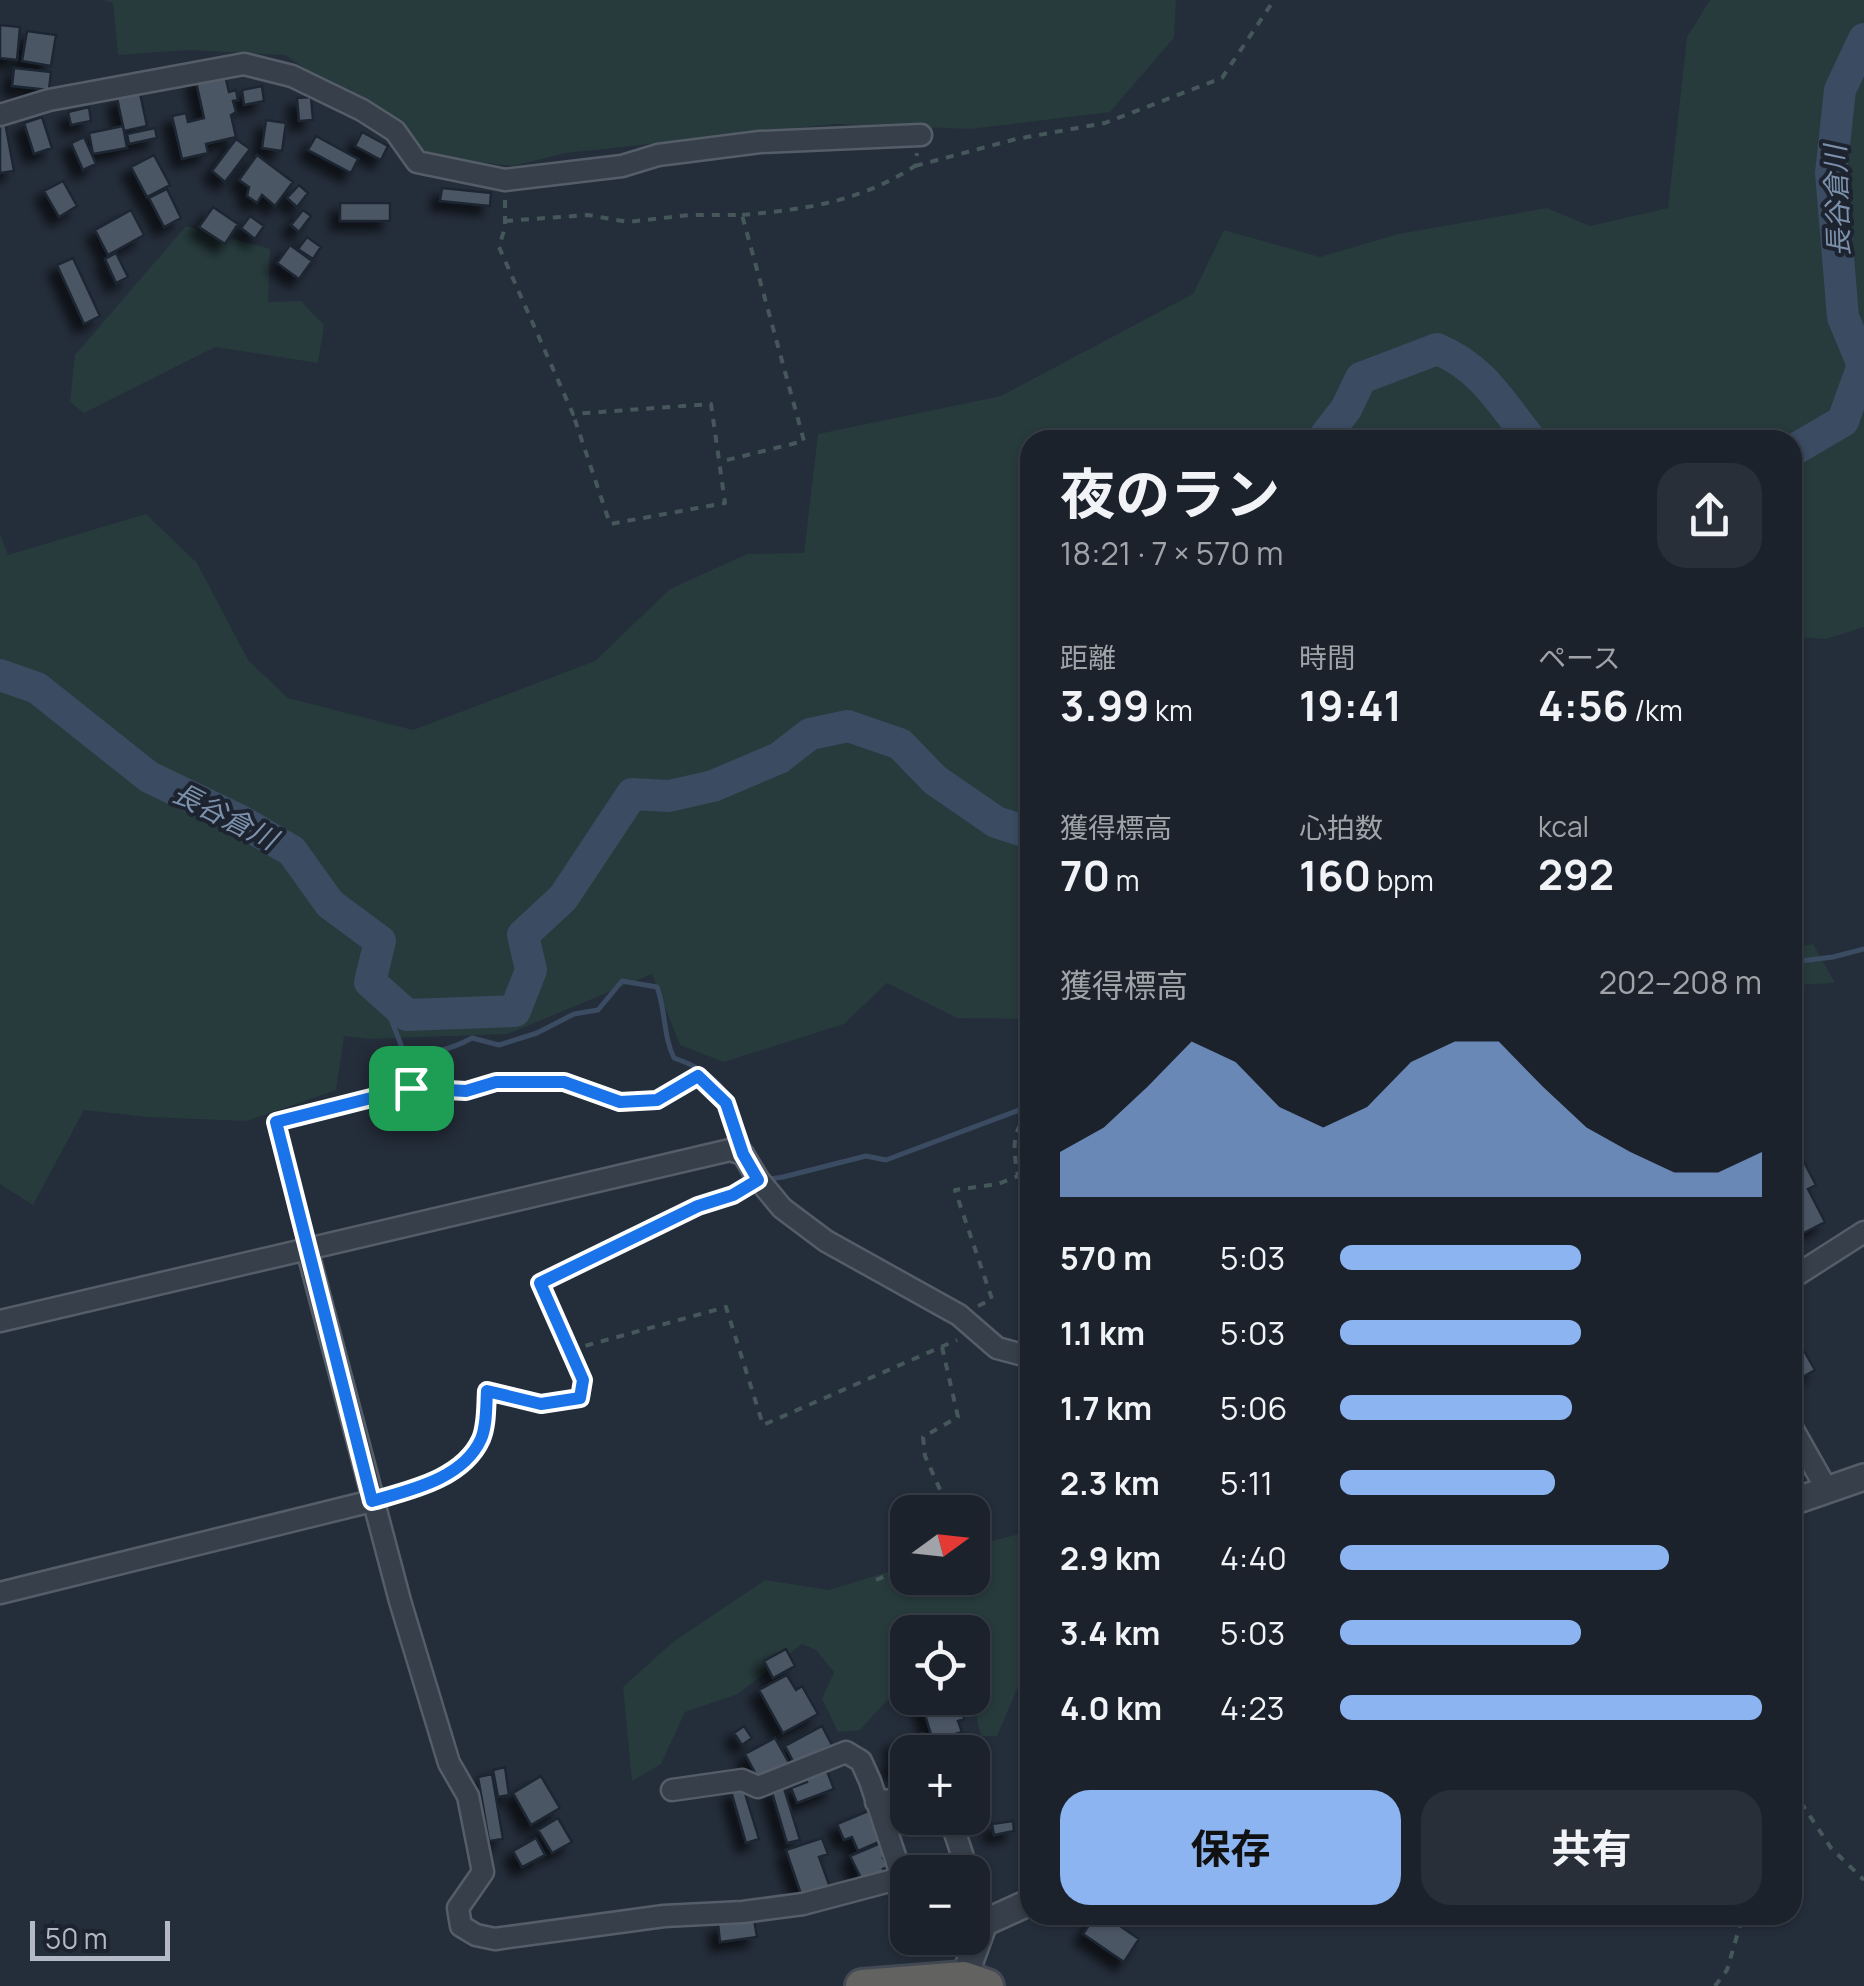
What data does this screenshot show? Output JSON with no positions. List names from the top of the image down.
{
  "water": ["長谷倉川"],
  "scale_bar": "50 m",
  "north": "right",
  "page": {
    "heading": ["夜のラン", "18:21 · 7 × 570 m"],
    "stats": [
      ["距離", "3.99 km"],
      ["時間", "19:41"],
      ["ペース", "4:56 /km"],
      ["獲得標高", "70 m"],
      ["心拍数", "160 bpm"],
      ["kcal", "292"]
    ],
    "chart": ["獲得標高", "202–208 m"],
    "list": [
      {
        "name": "570 m",
        "note": "5:03"
      },
      {
        "name": "1.1 km",
        "note": "5:03"
      },
      {
        "name": "1.7 km",
        "note": "5:06"
      },
      {
        "name": "2.3 km",
        "note": "5:11"
      },
      {
        "name": "2.9 km",
        "note": "4:40"
      },
      {
        "name": "3.4 km",
        "note": "5:03"
      },
      {
        "name": "4.0 km",
        "note": "4:23"
      }
    ],
    "map_buttons": ["+", "−"],
    "buttons": ["保存", "共有"],
    "scale": "50 m"
  }
}
